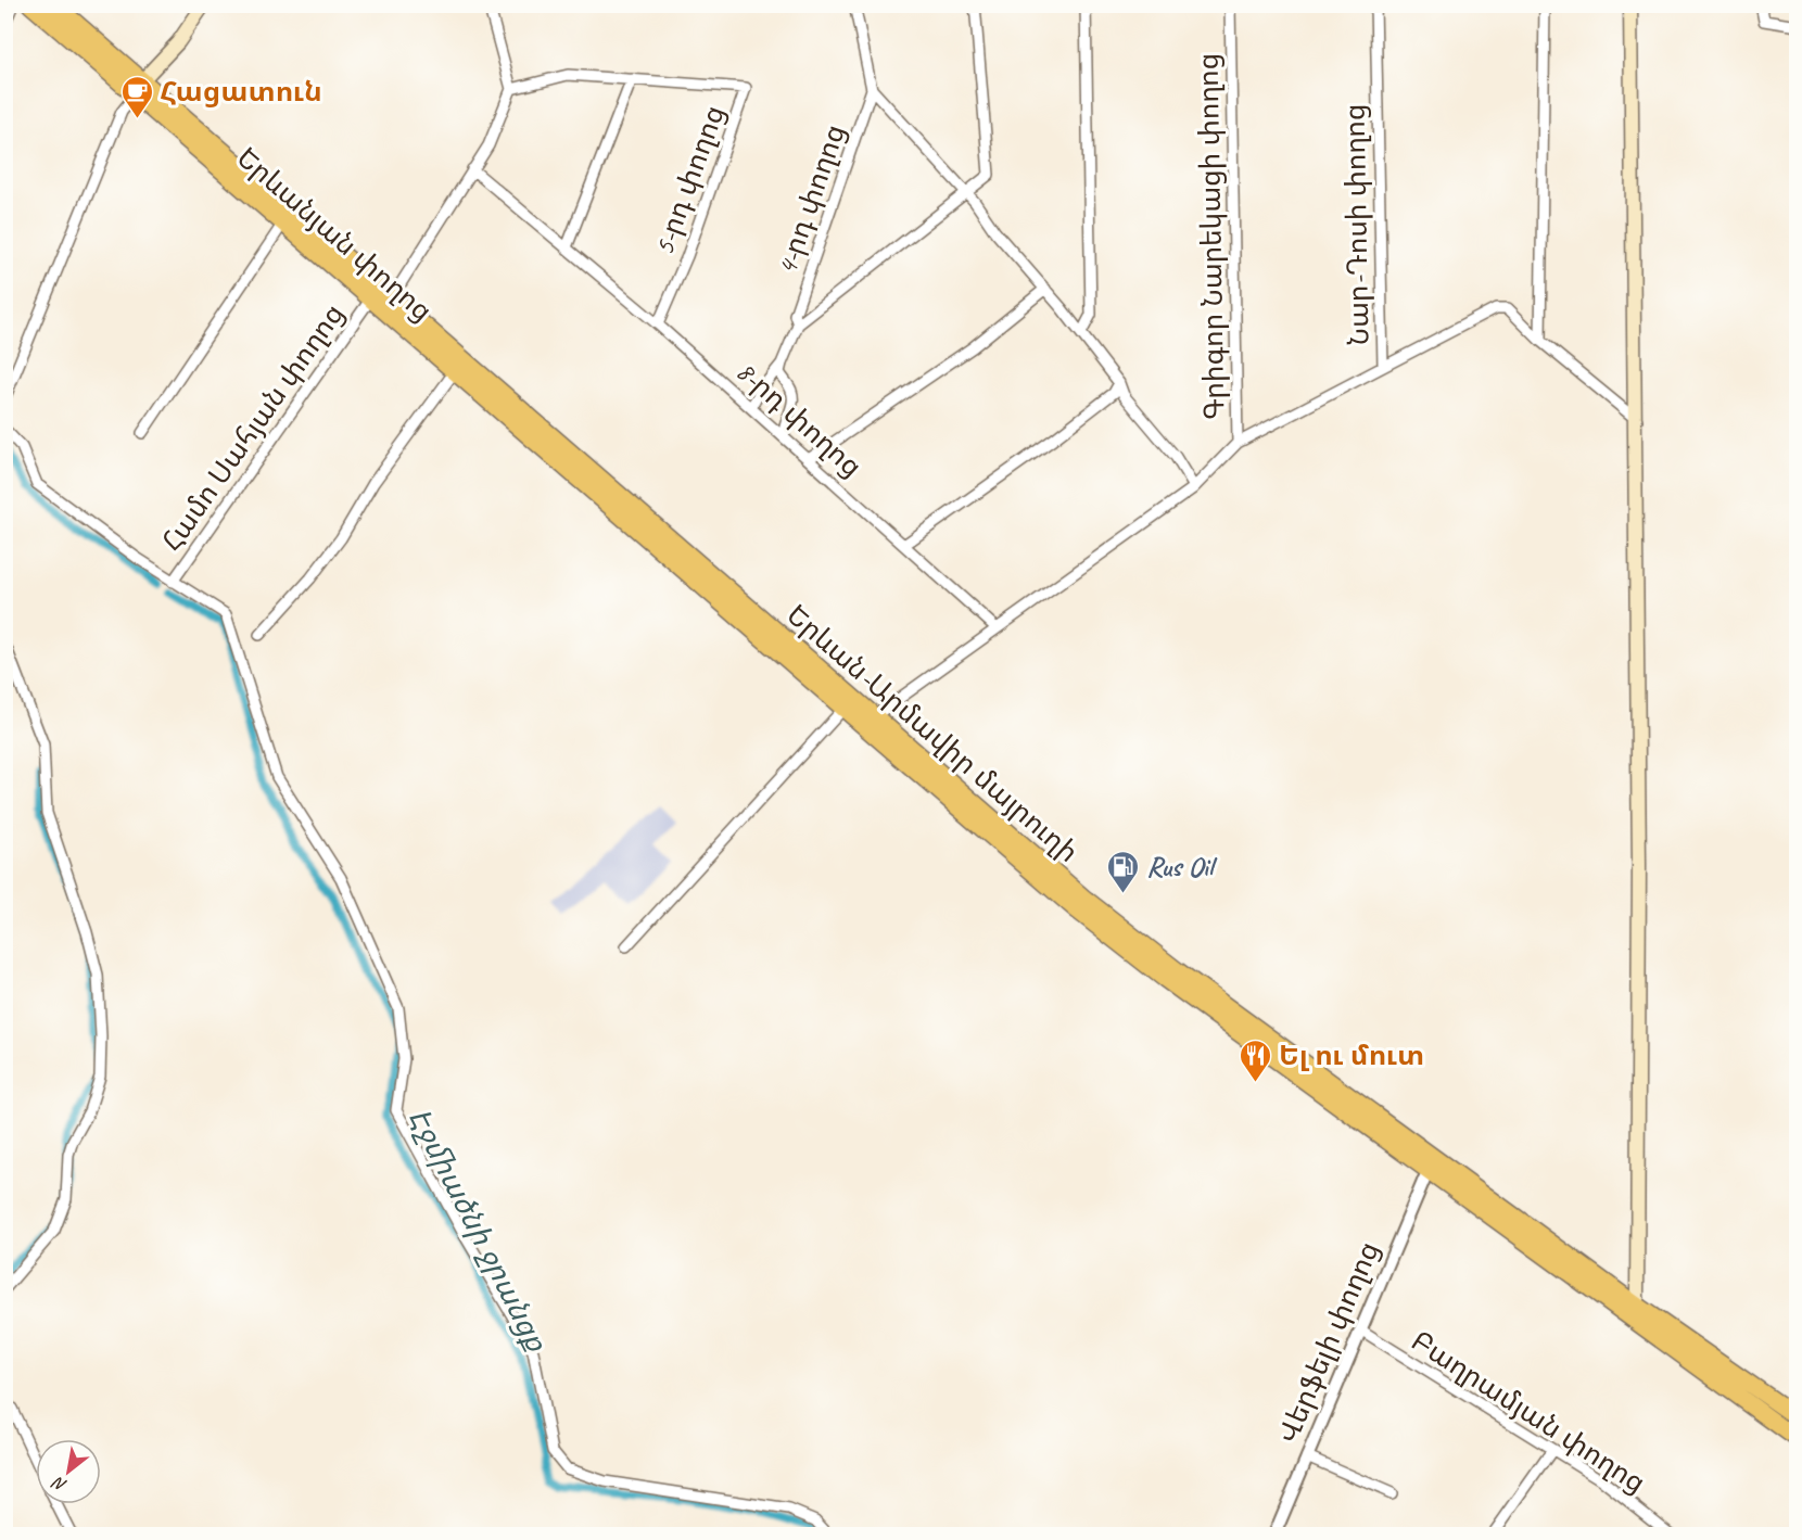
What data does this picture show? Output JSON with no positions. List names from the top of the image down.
{
  "streets": {
    "highway": ["Երևանյան փողոց", "Երևան-Արմավիր մայրուղի"],
    "street": [
      "5-րդ փողոց",
      "4-րդ փողոց",
      "Նար-Դոսի փողոց",
      "Գրիգոր Նարեկացի փողոց",
      "8-րդ փողոց",
      "Համո Սահյան փողոց",
      "Վերֆելի փողոց",
      "Բաղրամյան փողոց"
    ]
  },
  "crossings": [
    ["5-րդ փողոց", "8-րդ փողոց"],
    ["Երևանյան փողոց", "Համո Սահյան փողոց"],
    ["Երևանյան փողոց", "Երևան-Արմավիր մայրուղի"],
    ["Գրիգոր Նարեկացի փողոց", "8-րդ փողոց"],
    ["Գրիգոր Նարեկացի փողոց", "Երևան-Արմավիր մայրուղի"],
    ["Վերֆելի փողոց", "Բաղրամյան փողոց"]
  ],
  "water": ["Էջմիածնի ջրանցք"],
  "places": {
    "cafe": ["Հացատուն"],
    "fuel station": ["Rus Oil"],
    "restaurant": ["Ել ու մուտ"]
  },
  "north": "bottom left"
}
